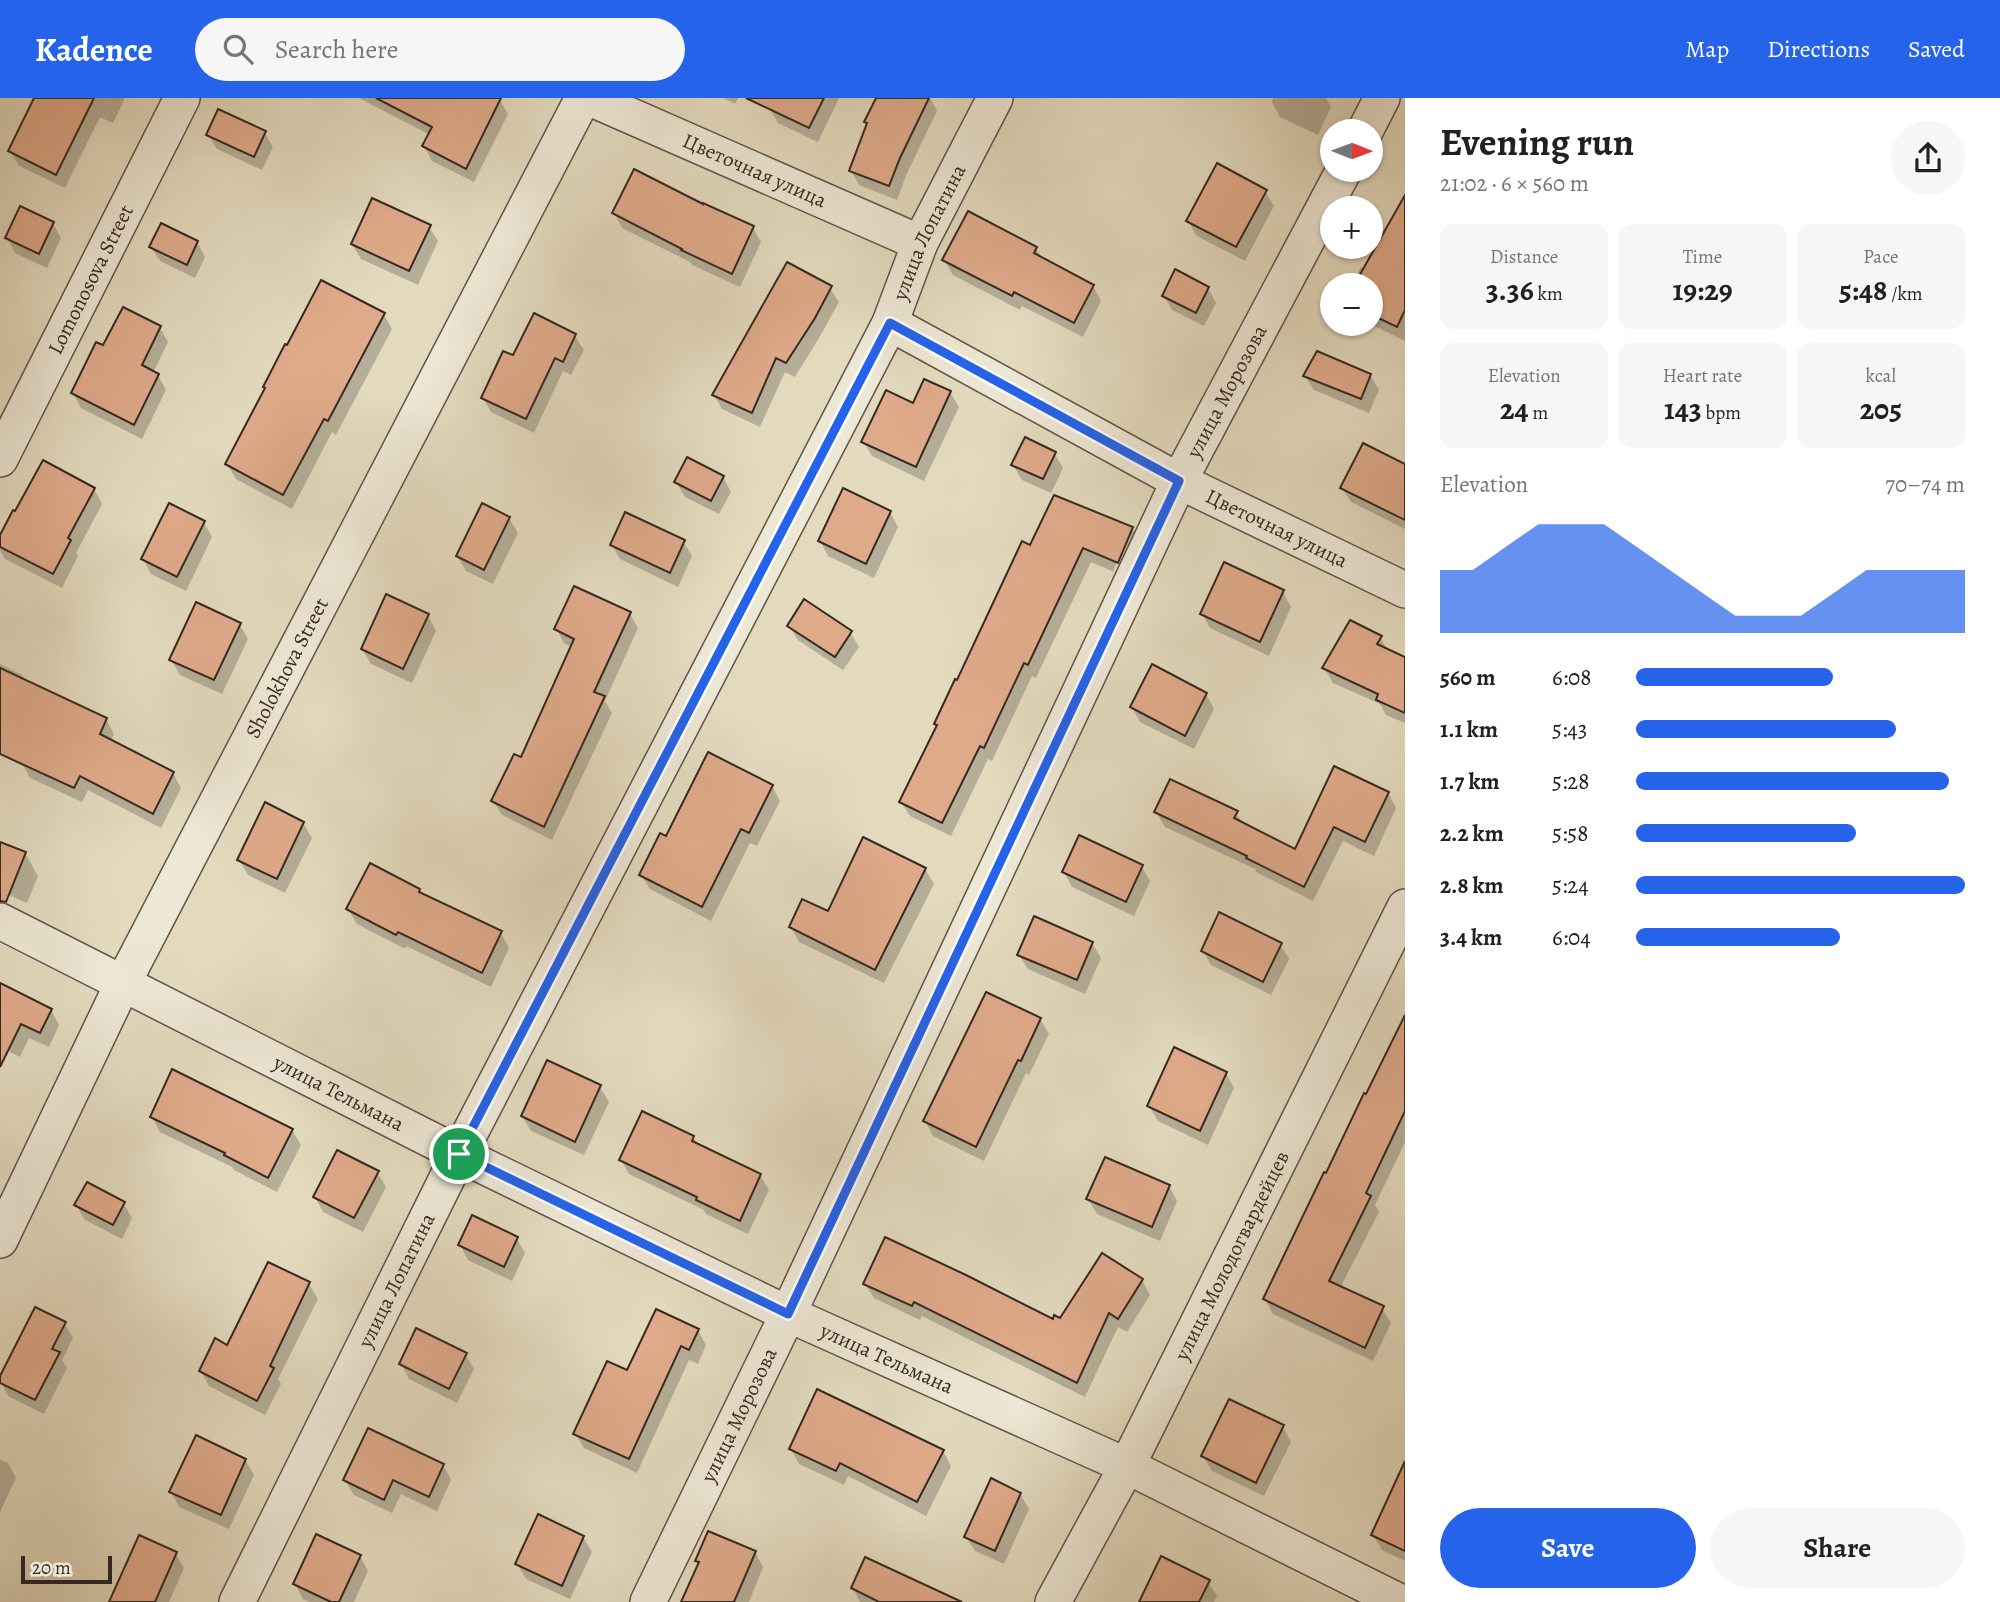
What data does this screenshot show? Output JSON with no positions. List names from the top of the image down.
{
  "streets": {
    "street": [
      "Цветочная улица",
      "улица Лопатина",
      "Lomonosova Street",
      "улица Морозова",
      "Sholokhova Street",
      "улица Тельмана",
      "улица Молодогвардейцев"
    ]
  },
  "crossings": [
    ["Цветочная улица", "улица Лопатина"],
    ["Цветочная улица", "улица Морозова"],
    ["улица Лопатина", "улица Тельмана"],
    ["улица Морозова", "улица Тельмана"],
    ["Sholokhova Street", "улица Тельмана"],
    ["улица Тельмана", "улица Молодогвардейцев"]
  ],
  "scale_bar": "20 m",
  "north": "right",
  "page": {
    "header": "Kadence",
    "search": "Search here",
    "nav": ["Map", "Directions", "Saved"],
    "heading": ["Evening run", "21:02 · 6 × 560 m"],
    "map_buttons": ["+", "−"],
    "stats": [
      ["Distance", "3.36 km"],
      ["Time", "19:29"],
      ["Pace", "5:48 /km"],
      ["Elevation", "24 m"],
      ["Heart rate", "143 bpm"],
      ["kcal", "205"]
    ],
    "chart": ["Elevation", "70–74 m"],
    "list": [
      {
        "name": "560 m",
        "note": "6:08"
      },
      {
        "name": "1.1 km",
        "note": "5:43"
      },
      {
        "name": "1.7 km",
        "note": "5:28"
      },
      {
        "name": "2.2 km",
        "note": "5:58"
      },
      {
        "name": "2.8 km",
        "note": "5:24"
      },
      {
        "name": "3.4 km",
        "note": "6:04"
      }
    ],
    "buttons": ["Save", "Share"],
    "scale": "20 m"
  }
}
